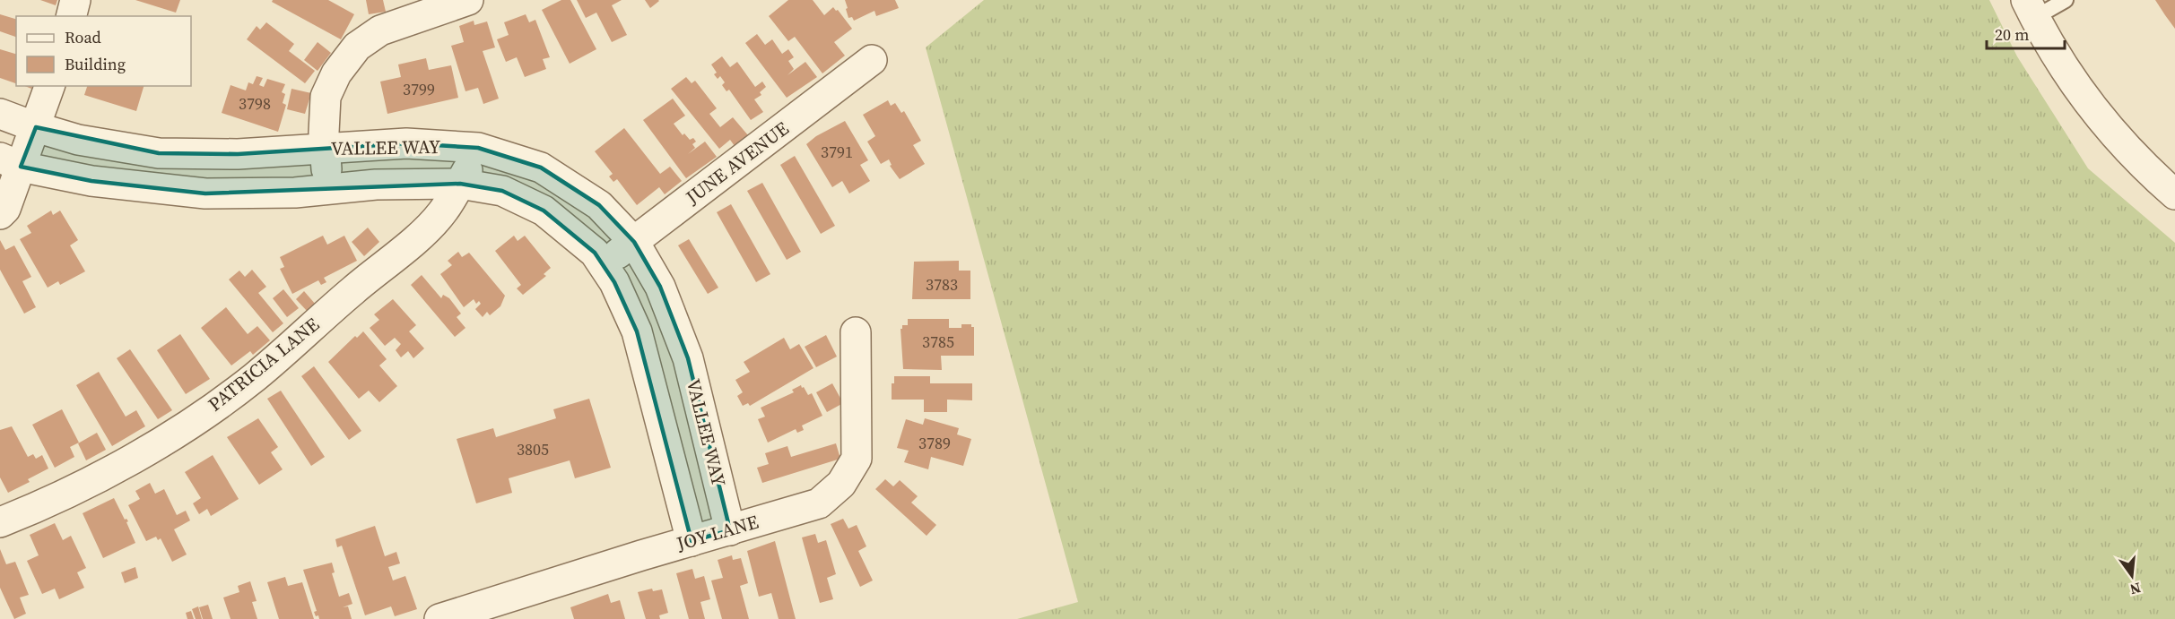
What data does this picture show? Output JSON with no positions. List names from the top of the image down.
{
  "streets": {
    "street": [
      "VALLEE WAY",
      "JUNE AVENUE",
      "PATRICIA LANE",
      "JOY LANE"
    ]
  },
  "crossings": [
    ["VALLEE WAY", "JUNE AVENUE"],
    ["VALLEE WAY", "PATRICIA LANE"],
    ["VALLEE WAY", "JOY LANE"]
  ],
  "house_numbers": [
    "3799",
    "3798",
    "3791",
    "3783",
    "3785",
    "3789",
    "3805"
  ],
  "legend": ["Road", "Building"],
  "scale_bar": "20 m",
  "north": "bottom"
}
